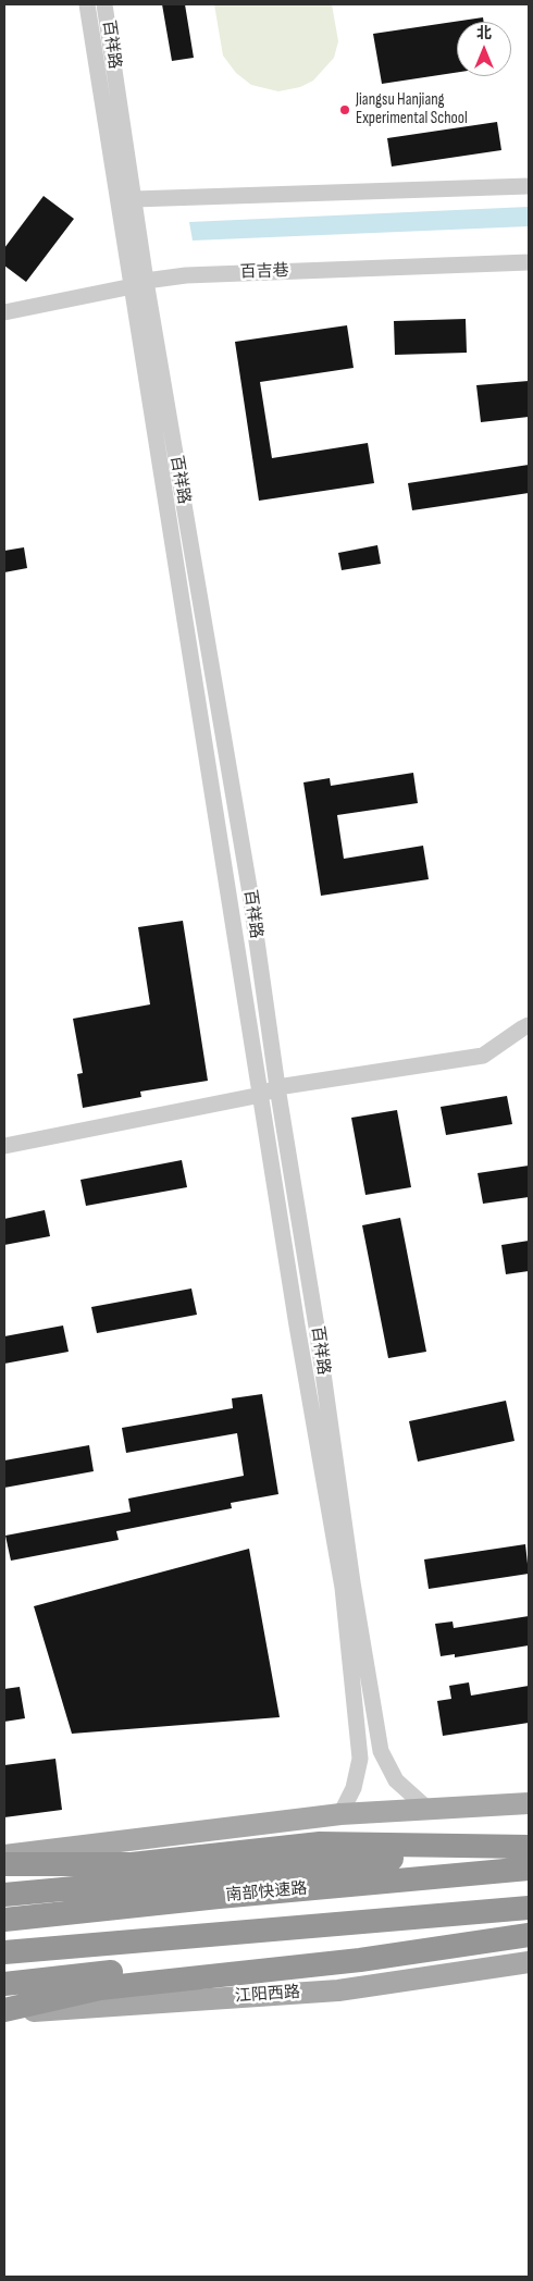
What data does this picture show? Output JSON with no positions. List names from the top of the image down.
{
  "streets": {
    "highway": ["南部快速路"],
    "main road": ["江阳西路"],
    "street": ["百祥路", "百吉巷"]
  },
  "crossings": [
    ["百祥路", "百吉巷"]
  ],
  "places": ["Jiangsu Hanjiang Experimental School"],
  "north": "top"
}
